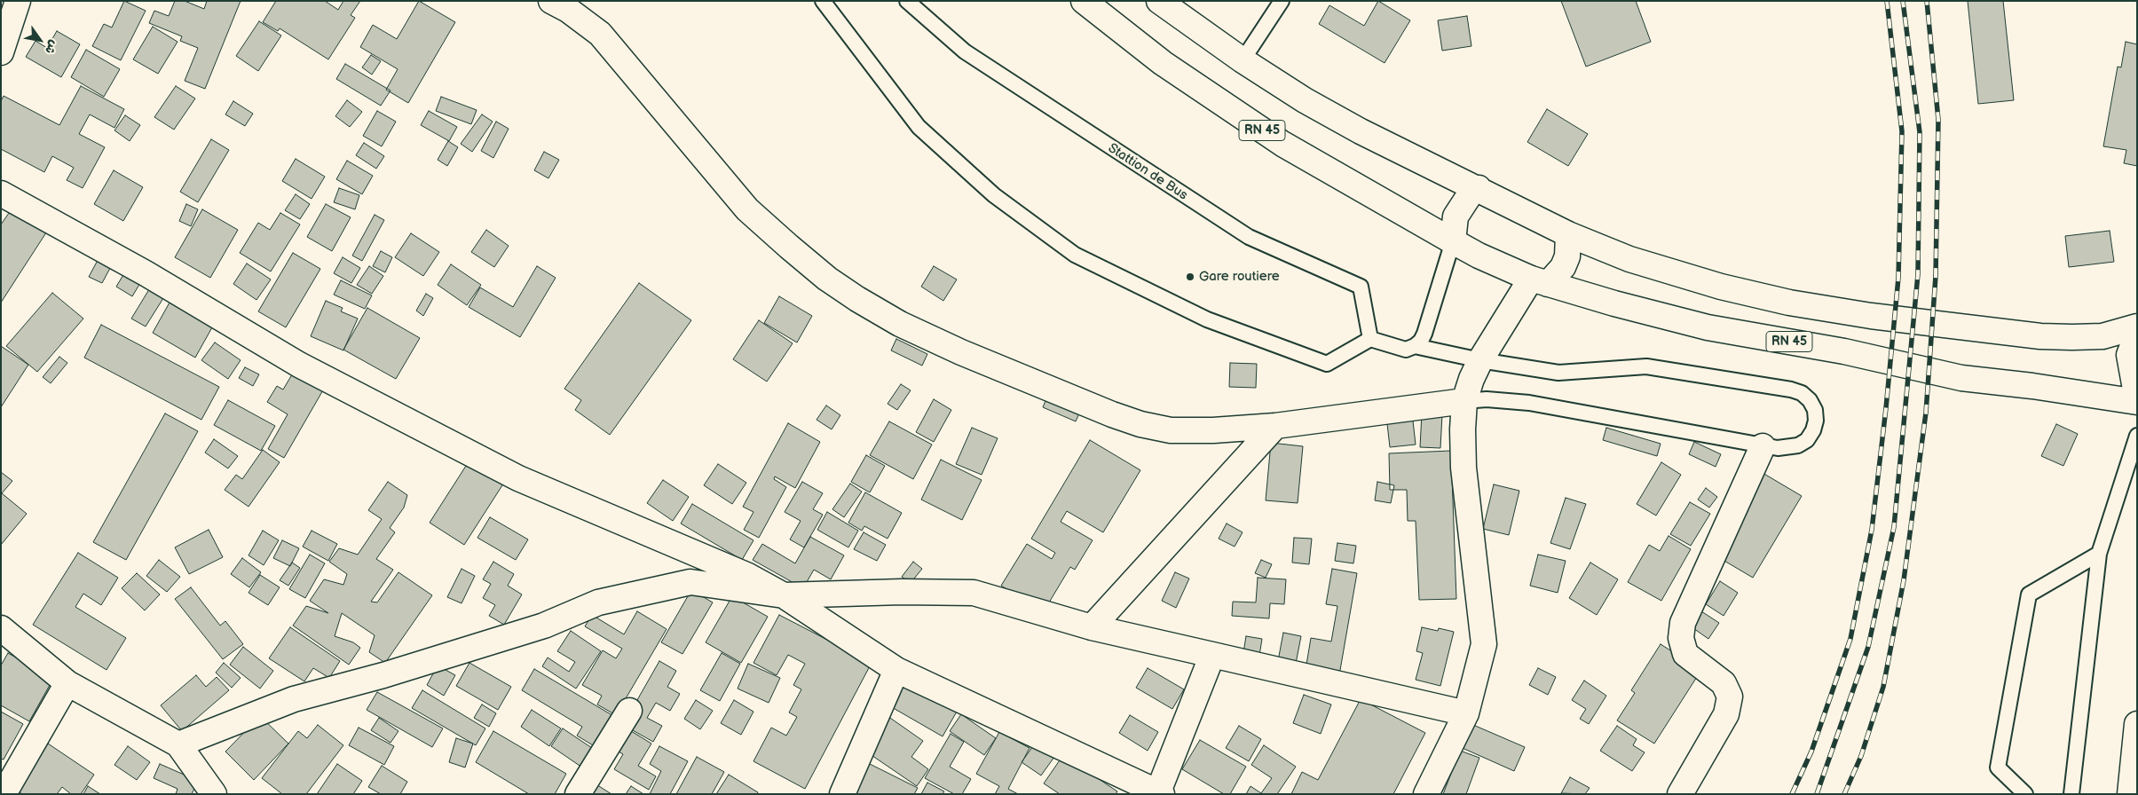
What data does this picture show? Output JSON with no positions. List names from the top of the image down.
{
  "streets": {
    "street": ["RN 45"],
    "lane": ["Stattion de Bus"]
  },
  "places": ["Gare routiere"],
  "north": "bottom right"
}
